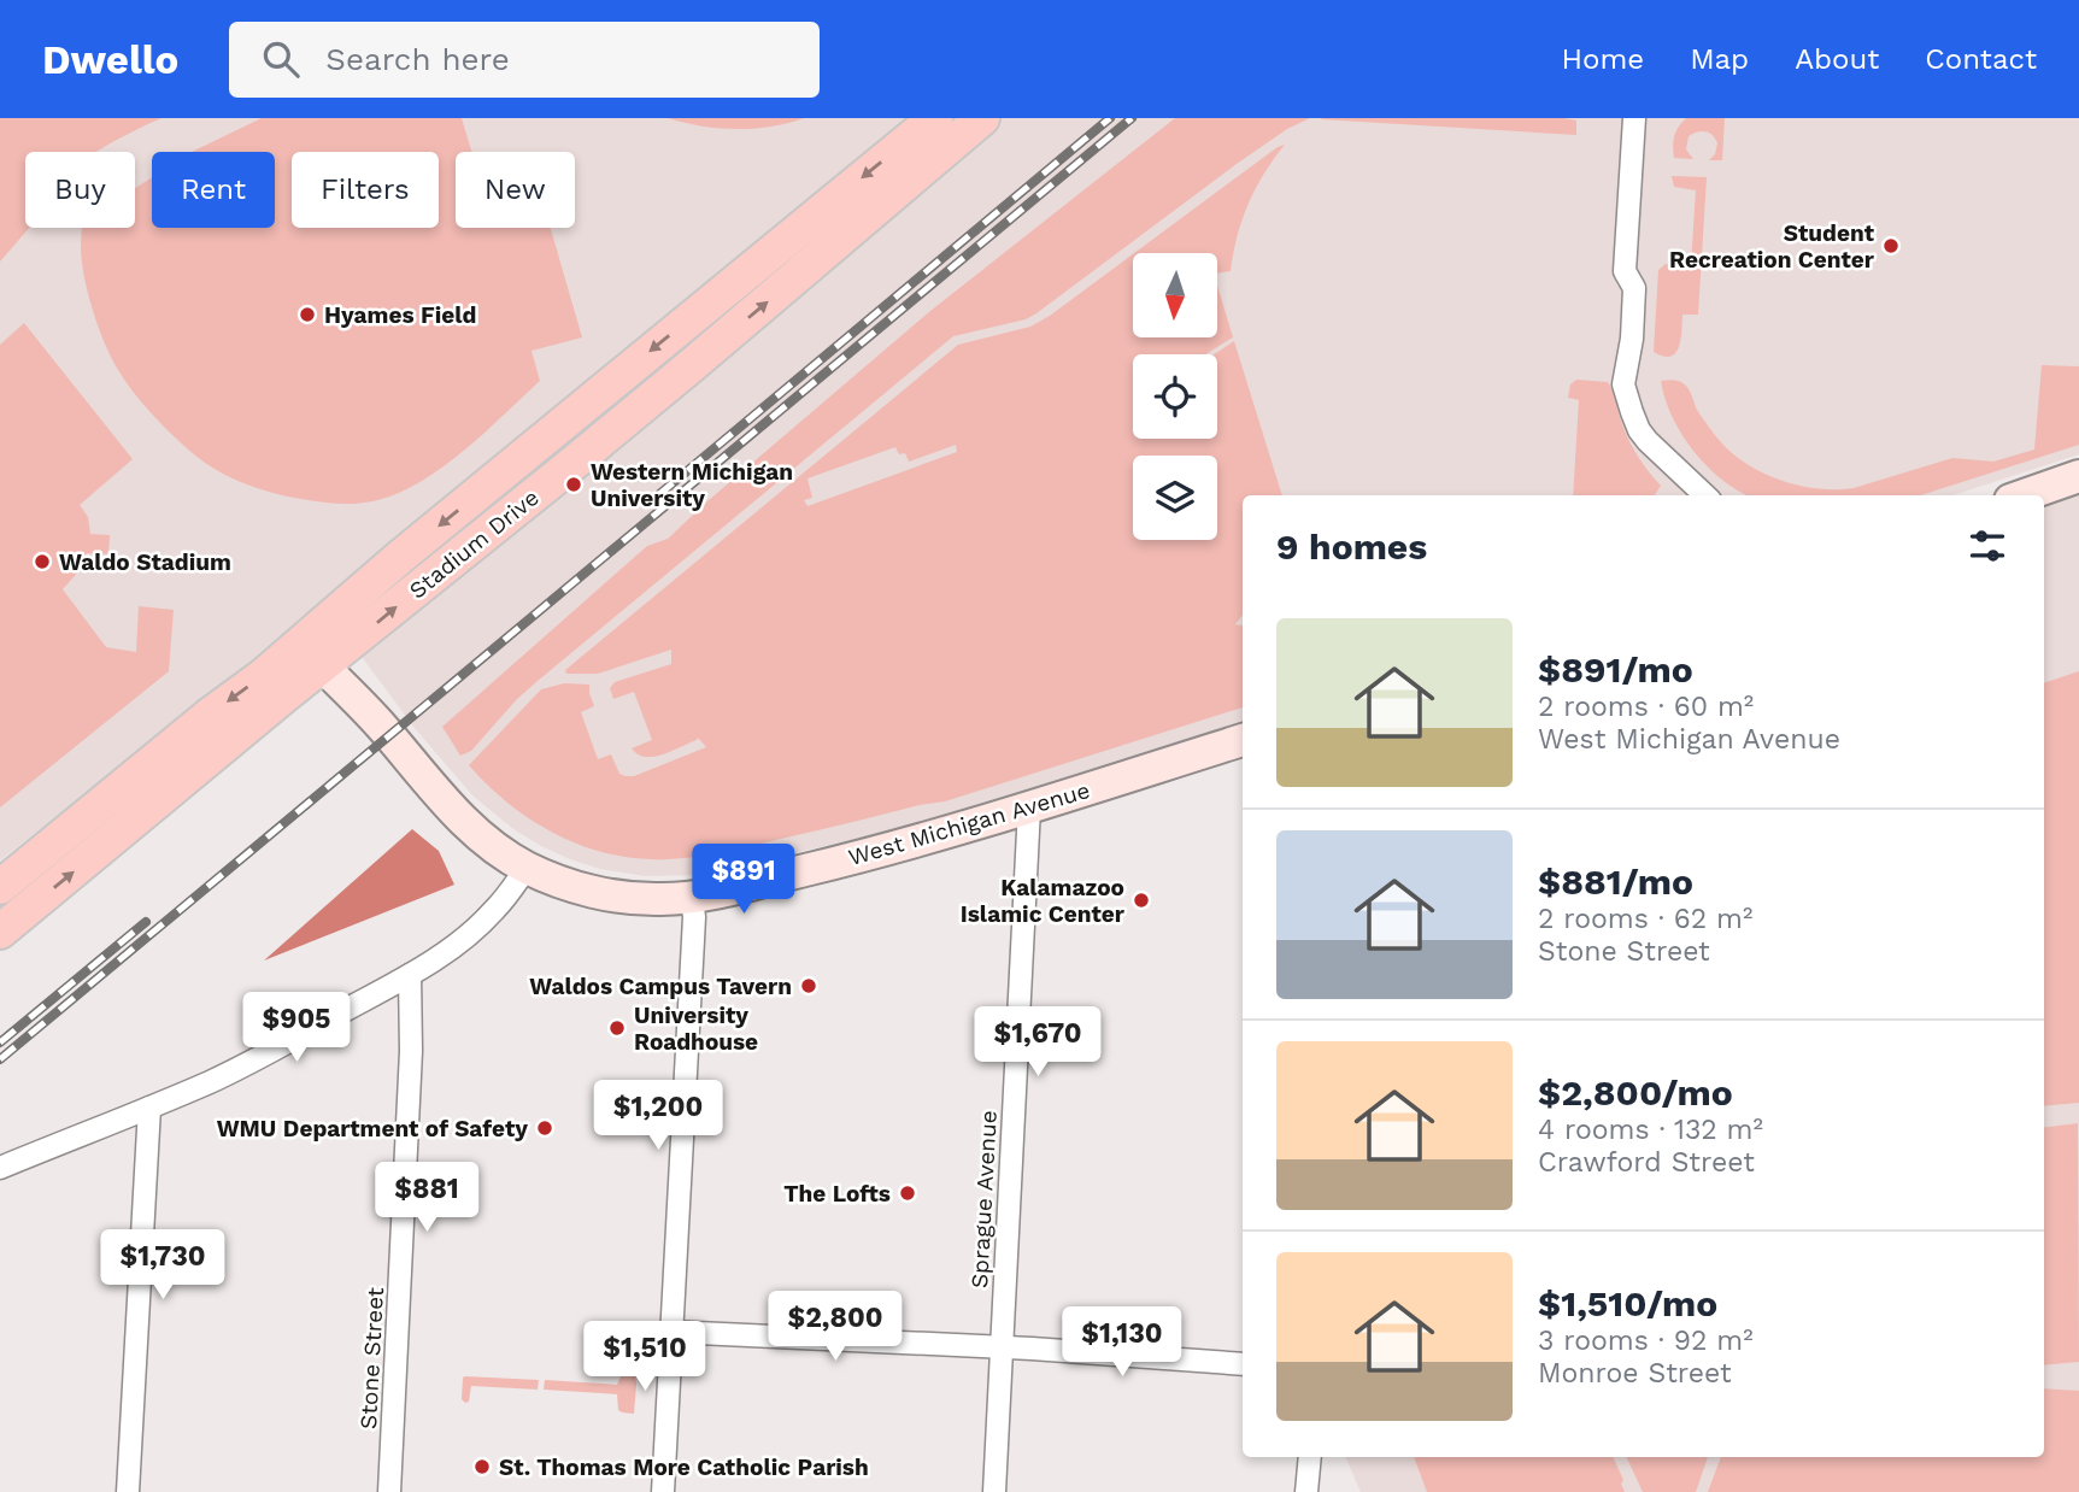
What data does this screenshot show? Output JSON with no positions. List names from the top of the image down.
{
  "streets": {
    "main road": ["Stadium Drive"],
    "street": ["West Michigan Avenue", "Sprague Avenue", "Stone Street"]
  },
  "crossings": [
    ["Stadium Drive", "West Michigan Avenue"],
    ["West Michigan Avenue", "Sprague Avenue"]
  ],
  "places": [
    "Student Recreation Center",
    "Hyames Field",
    "Western Michigan University",
    "Waldo Stadium",
    "Kalamazoo Islamic Center",
    "Waldos Campus Tavern",
    "University Roadhouse",
    "WMU Department of Safety",
    "The Lofts",
    "St. Thomas More Catholic Parish"
  ],
  "north": "bottom",
  "page": {
    "header": "Dwello",
    "search": "Search here",
    "nav": [
      "Home",
      "Map",
      "About",
      "Contact"
    ],
    "chip": [
      "Buy",
      "Rent",
      "Filters",
      "New"
    ],
    "heading": "9 homes",
    "list": [
      {
        "name": "$891/mo",
        "note": "2 rooms · 60 m² · West Michigan Avenue"
      },
      {
        "name": "$881/mo",
        "note": "2 rooms · 62 m² · Stone Street"
      },
      {
        "name": "$2,800/mo",
        "note": "4 rooms · 132 m² · Crawford Street"
      },
      {
        "name": "$1,510/mo",
        "note": "3 rooms · 92 m² · Monroe Street"
      }
    ],
    "price": [
      "$891",
      "$905",
      "$1,670",
      "$1,200",
      "$881",
      "$1,730",
      "$2,800",
      "$1,130",
      "$1,510"
    ]
  }
}
